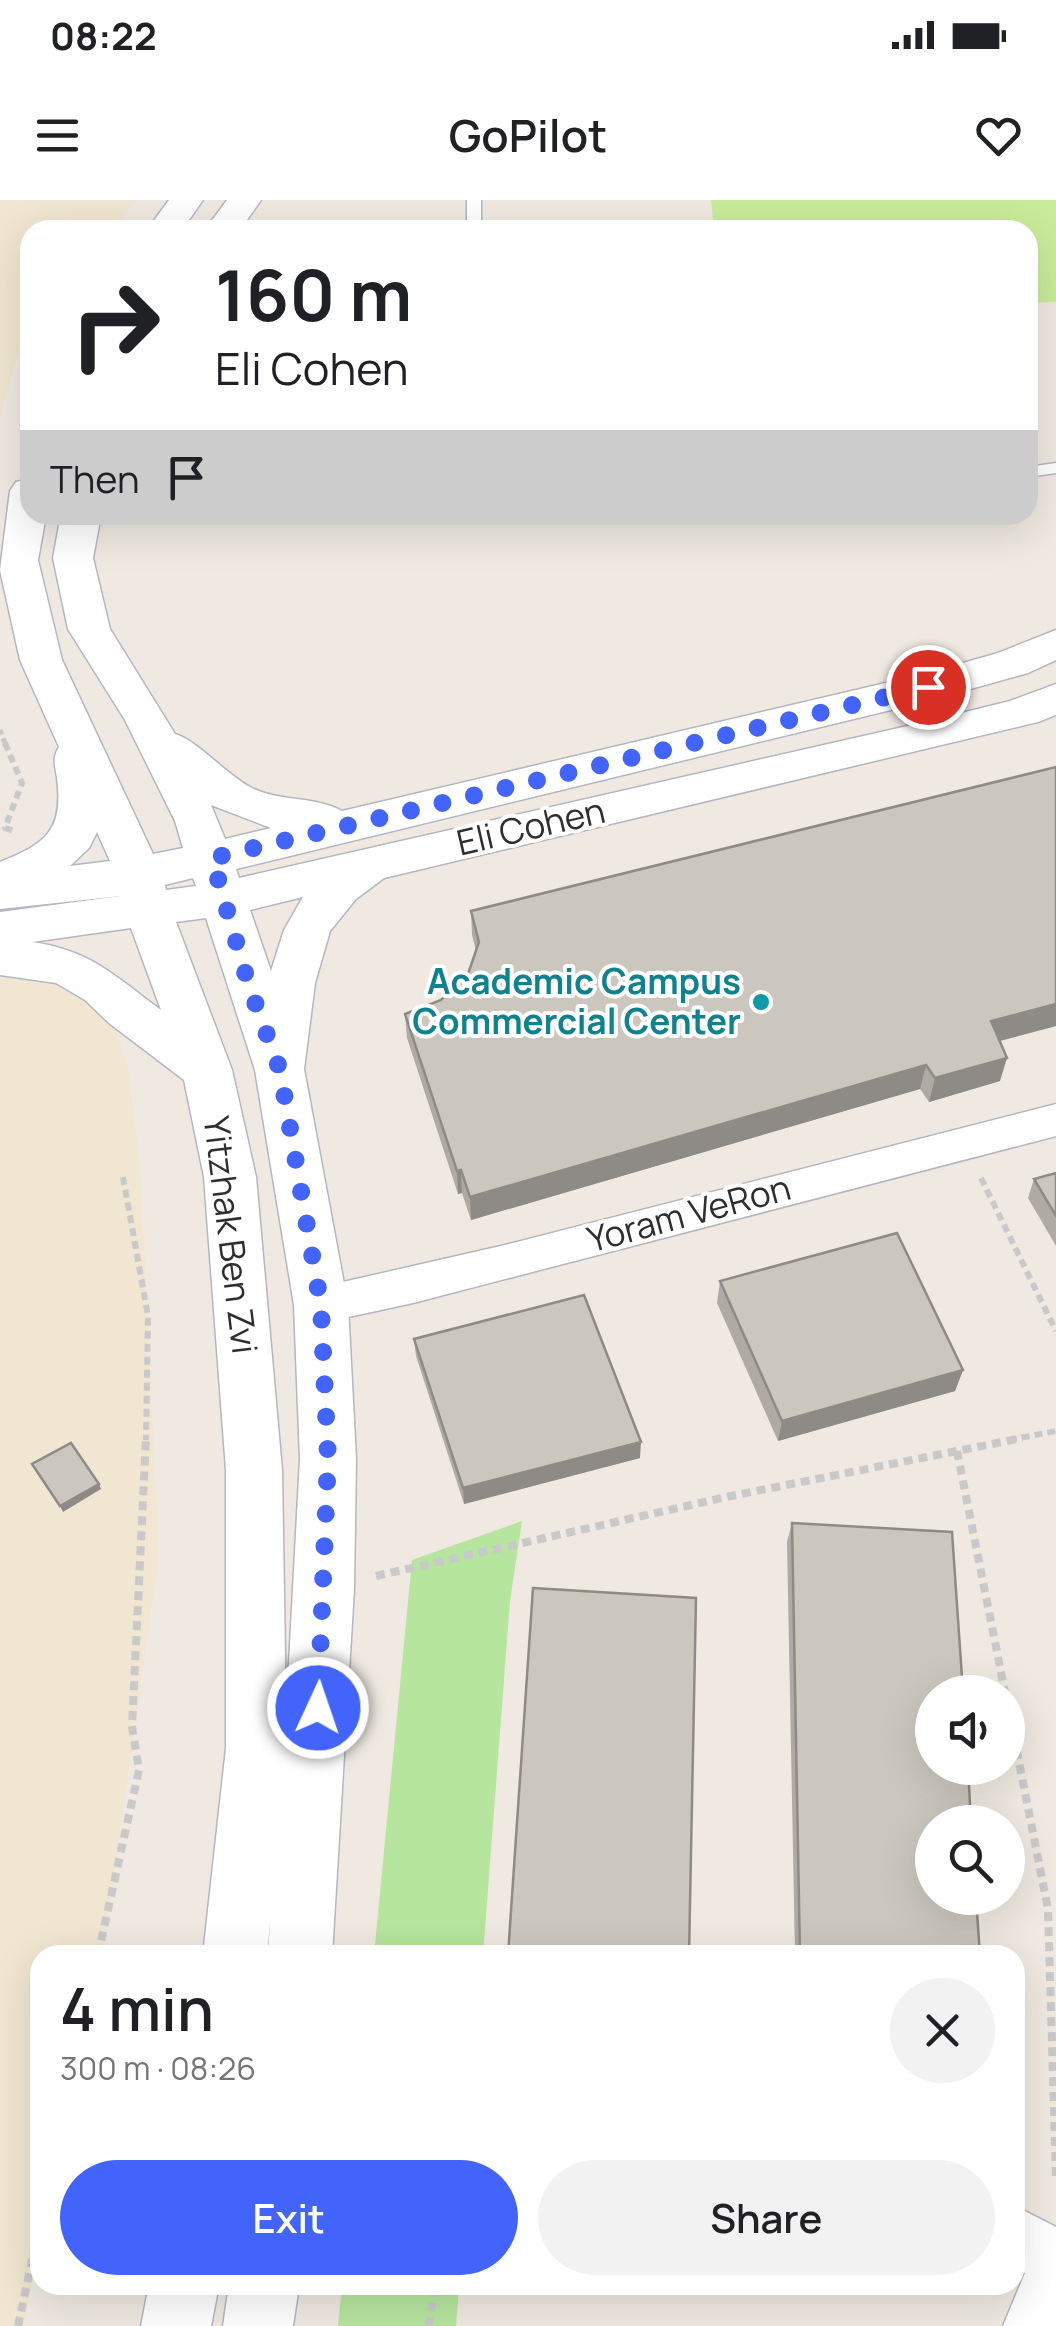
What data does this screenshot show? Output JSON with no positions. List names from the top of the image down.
{
  "streets": {
    "street": ["Eli Cohen", "Yoram VeRon", "Yitzhak Ben Zvi"]
  },
  "crossings": [
    ["Eli Cohen", "Yitzhak Ben Zvi"],
    ["Yoram VeRon", "Yitzhak Ben Zvi"]
  ],
  "places": ["Academic Campus Commercial Center"],
  "page": {
    "status": "08:22",
    "header": "GoPilot",
    "turn": ["160 m", "Eli Cohen"],
    "then": "Then",
    "heading": ["4 min", "300 m · 08:26"],
    "buttons": ["Exit", "Share"]
  }
}
